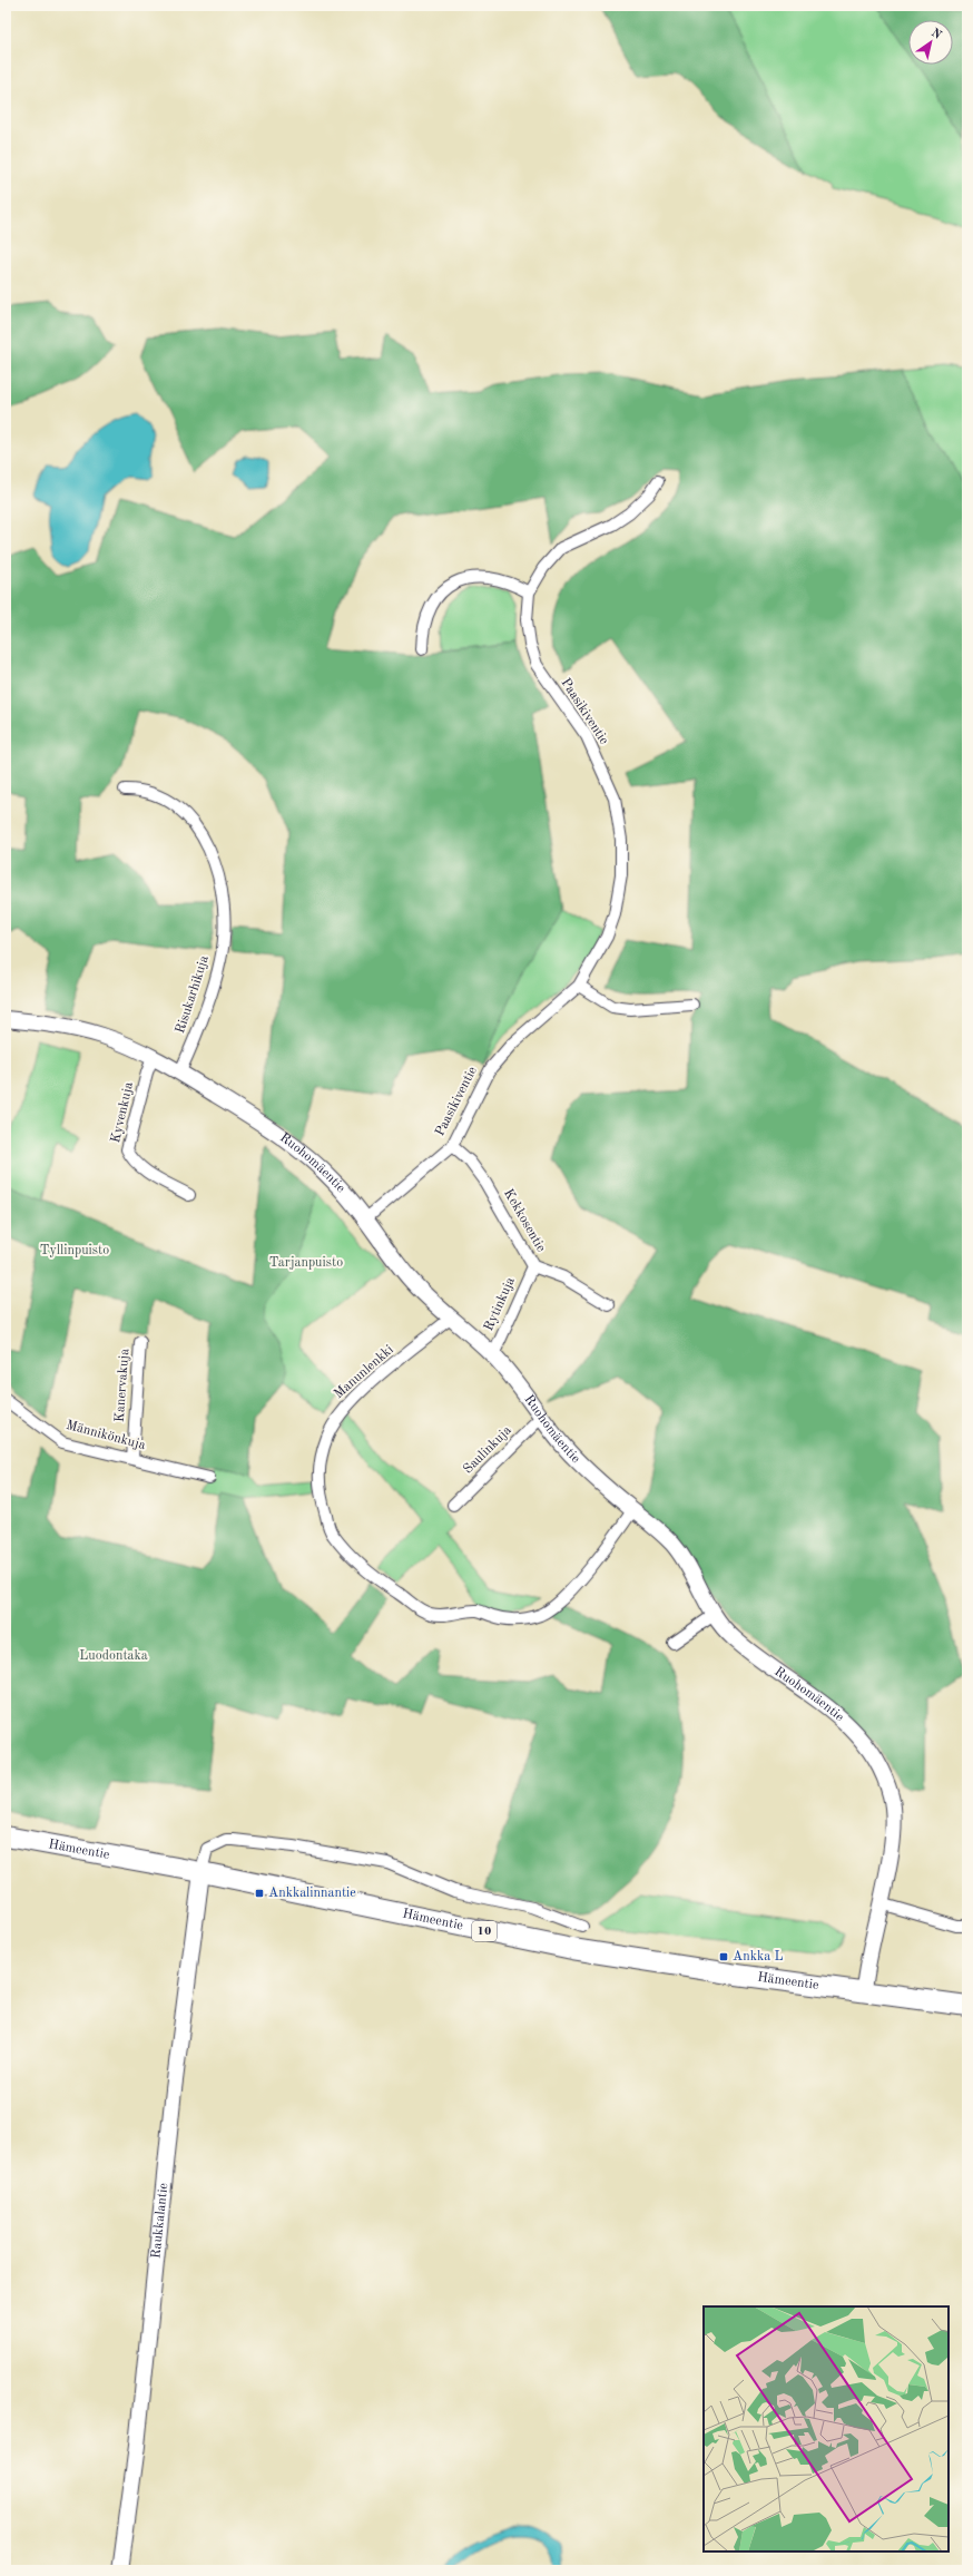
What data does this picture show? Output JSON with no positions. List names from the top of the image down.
{
  "streets": {
    "highway": ["Hämeentie", "10"],
    "street": [
      "Paasikiventie",
      "Risukarhikuja",
      "Kyvenkuja",
      "Ruohomäentie",
      "Kekkosentie",
      "Rytinkuja",
      "Manunlenkki",
      "Kanervakuja",
      "Männikönkuja",
      "Saulinkuja",
      "Raukkalantie"
    ]
  },
  "crossings": [
    ["Paasikiventie", "Ruohomäentie"],
    ["Paasikiventie", "Kekkosentie"],
    ["Risukarhikuja", "Ruohomäentie"],
    ["Kyvenkuja", "Ruohomäentie"],
    ["Ruohomäentie", "Rytinkuja"],
    ["Ruohomäentie", "Manunlenkki"],
    ["Ruohomäentie", "Saulinkuja"],
    ["Ruohomäentie", "Hämeentie"],
    ["Kekkosentie", "Rytinkuja"],
    ["Kanervakuja", "Männikönkuja"],
    ["Hämeentie", "Raukkalantie"]
  ],
  "parks": ["Tyllinpuisto", "Tarjanpuisto", "Luodontaka"],
  "places": {
    "transit": ["Ankkalinnantie", "Ankka L"]
  },
  "north": "top right"
}
